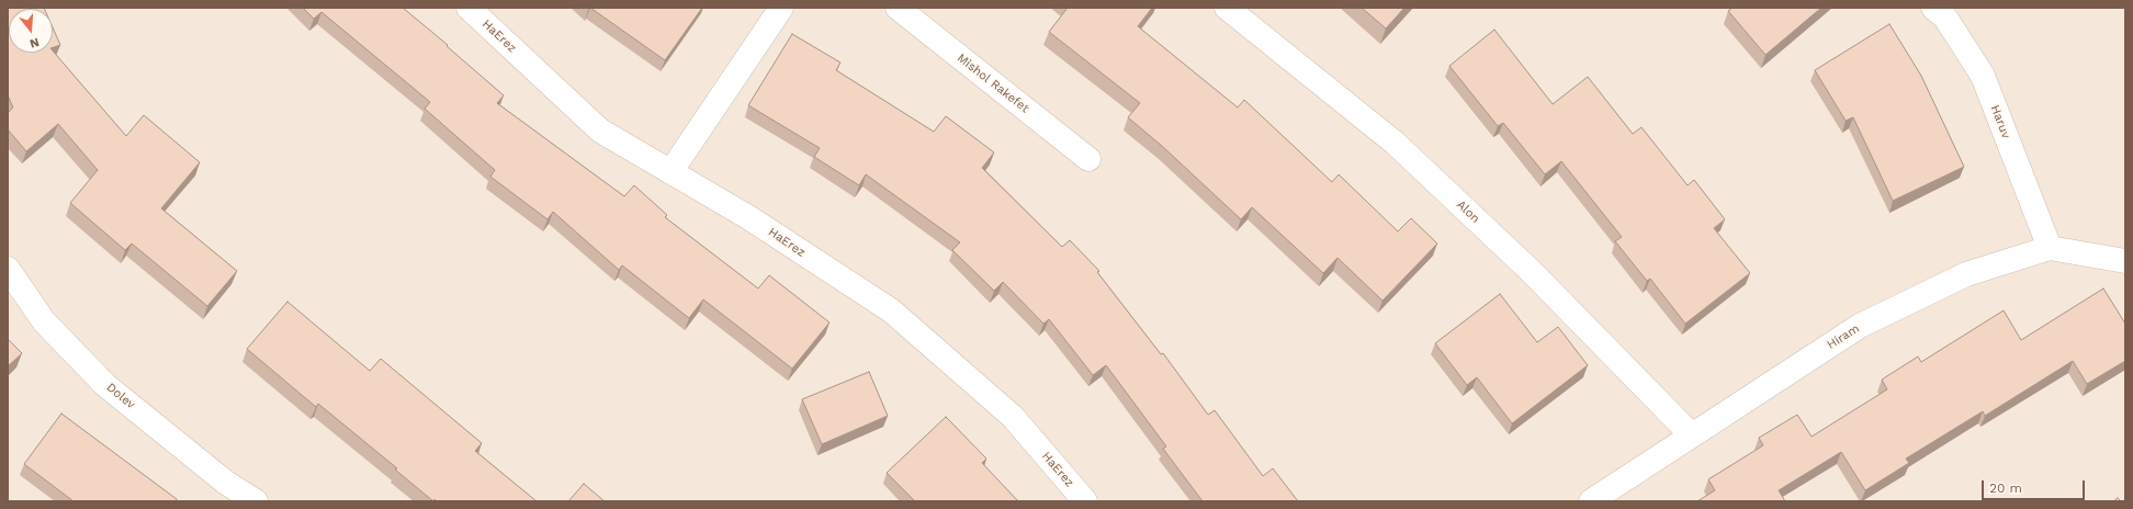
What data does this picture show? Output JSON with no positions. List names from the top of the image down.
{
  "streets": {
    "street": [
      "HaErez",
      "Mishol Rakefet",
      "Haruv",
      "Alon",
      "Hiram",
      "Dolev"
    ]
  },
  "crossings": [
    ["Haruv", "Hiram"],
    ["Alon", "Hiram"]
  ],
  "scale_bar": "20 m",
  "north": "bottom"
}
